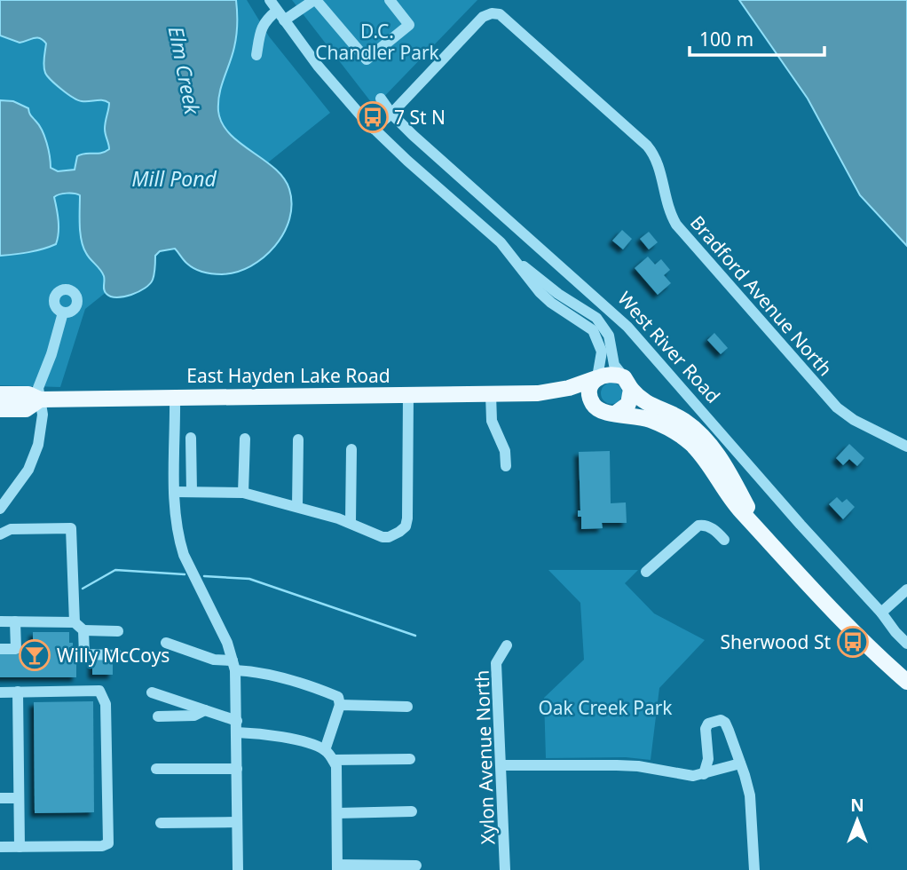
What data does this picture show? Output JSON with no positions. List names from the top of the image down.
{
  "streets": {
    "main road": ["West River Road", "East Hayden Lake Road"],
    "street": ["Bradford Avenue North", "Xylon Avenue North"]
  },
  "crossings": [
    ["Bradford Avenue North", "West River Road"],
    ["West River Road", "East Hayden Lake Road"]
  ],
  "water": ["Elm Creek", "Mill Pond"],
  "parks": ["D.C. Chandler Park", "Oak Creek Park"],
  "places": {
    "bus stop": ["7 St N", "Sherwood St"],
    "bar": ["Willy McCoys"]
  },
  "scale_bar": "100 m",
  "north": "top"
}
